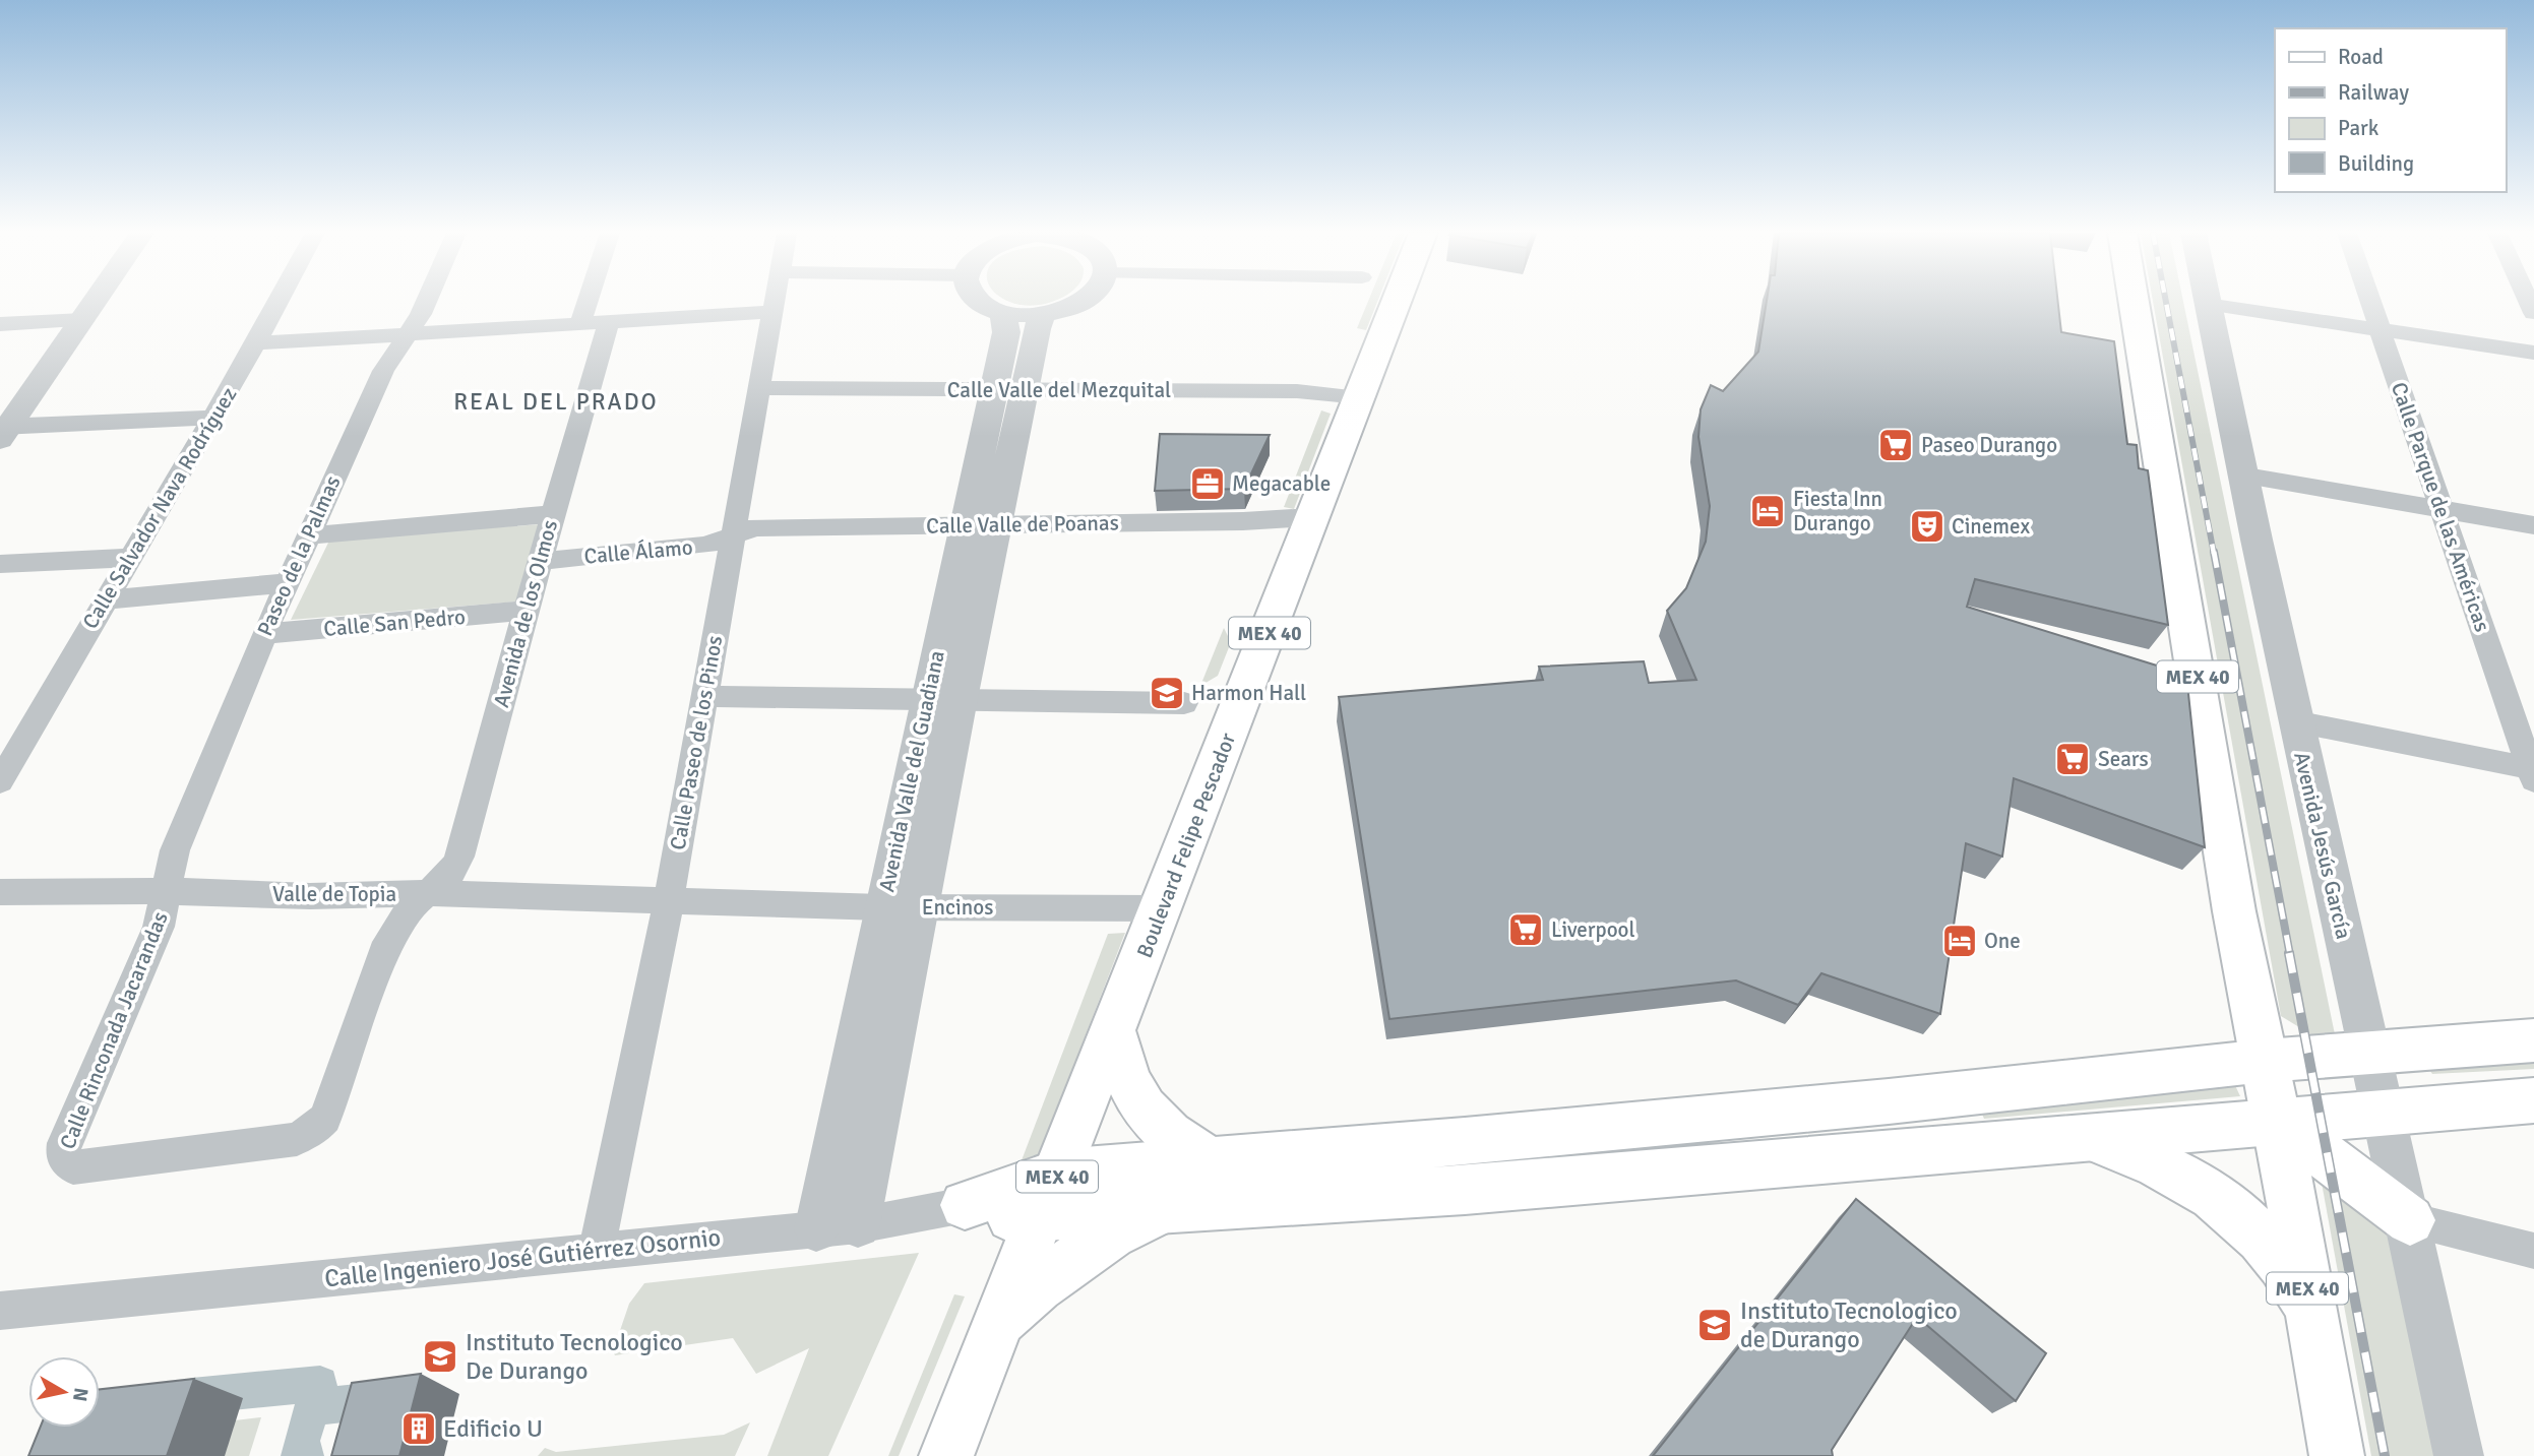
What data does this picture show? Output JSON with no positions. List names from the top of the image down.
{
  "streets": {
    "main road": ["MEX 40", "Boulevard Felipe Pescador", "Calle Ingeniero José Gutiérrez Osornio"],
    "street": [
      "Calle Valle del Mezquital",
      "Calle Parque de las Américas",
      "Calle Salvador Nava Rodríguez",
      "Calle Valle de Poanas",
      "Calle Álamo",
      "Paseo de la Palmas",
      "Avenida de los Olmos",
      "Calle San Pedro",
      "Calle Paseo de los Pinos",
      "Avenida Valle del Guadiana",
      "Avenida Jesús García",
      "Valle de Topia",
      "Encinos",
      "Calle Rinconada Jacarandas"
    ]
  },
  "crossings": [
    ["Calle Valle del Mezquital", "Calle Paseo de los Pinos"],
    ["Calle Valle del Mezquital", "Avenida Valle del Guadiana"],
    ["Calle Valle del Mezquital", "Boulevard Felipe Pescador"],
    ["Calle Valle de Poanas", "Calle Álamo"],
    ["Calle Valle de Poanas", "Calle Paseo de los Pinos"],
    ["Calle Valle de Poanas", "Avenida Valle del Guadiana"],
    ["Calle Valle de Poanas", "Boulevard Felipe Pescador"],
    ["Calle Álamo", "Avenida de los Olmos"],
    ["Calle Álamo", "Calle Paseo de los Pinos"],
    ["Paseo de la Palmas", "Calle San Pedro"],
    ["Paseo de la Palmas", "Valle de Topia"],
    ["Paseo de la Palmas", "Calle Rinconada Jacarandas"],
    ["Avenida de los Olmos", "Calle San Pedro"],
    ["Avenida de los Olmos", "Valle de Topia"],
    ["Avenida de los Olmos", "Calle Rinconada Jacarandas"],
    ["Calle Paseo de los Pinos", "Valle de Topia"],
    ["Calle Paseo de los Pinos", "Encinos"],
    ["Calle Paseo de los Pinos", "Calle Ingeniero José Gutiérrez Osornio"],
    ["Avenida Valle del Guadiana", "Encinos"],
    ["Avenida Valle del Guadiana", "Calle Ingeniero José Gutiérrez Osornio"],
    ["Boulevard Felipe Pescador", "Encinos"],
    ["Boulevard Felipe Pescador", "Calle Ingeniero José Gutiérrez Osornio"],
    ["Valle de Topia", "Encinos"],
    ["Valle de Topia", "Calle Rinconada Jacarandas"]
  ],
  "districts": ["REAL DEL PRADO"],
  "places": {
    "supermarket": ["Paseo Durango", "Sears", "Liverpool"],
    "office": ["Megacable"],
    "hotel": ["Fiesta Inn Durango", "One"],
    "theatre": ["Cinemex"],
    "school or university": ["Harmon Hall", "Instituto Tecnologico de Durango", "Instituto Tecnologico De Durango"],
    "building": ["Edificio U"]
  },
  "legend": [
    "Road",
    "Railway",
    "Park",
    "Building"
  ],
  "north": "right"
}
